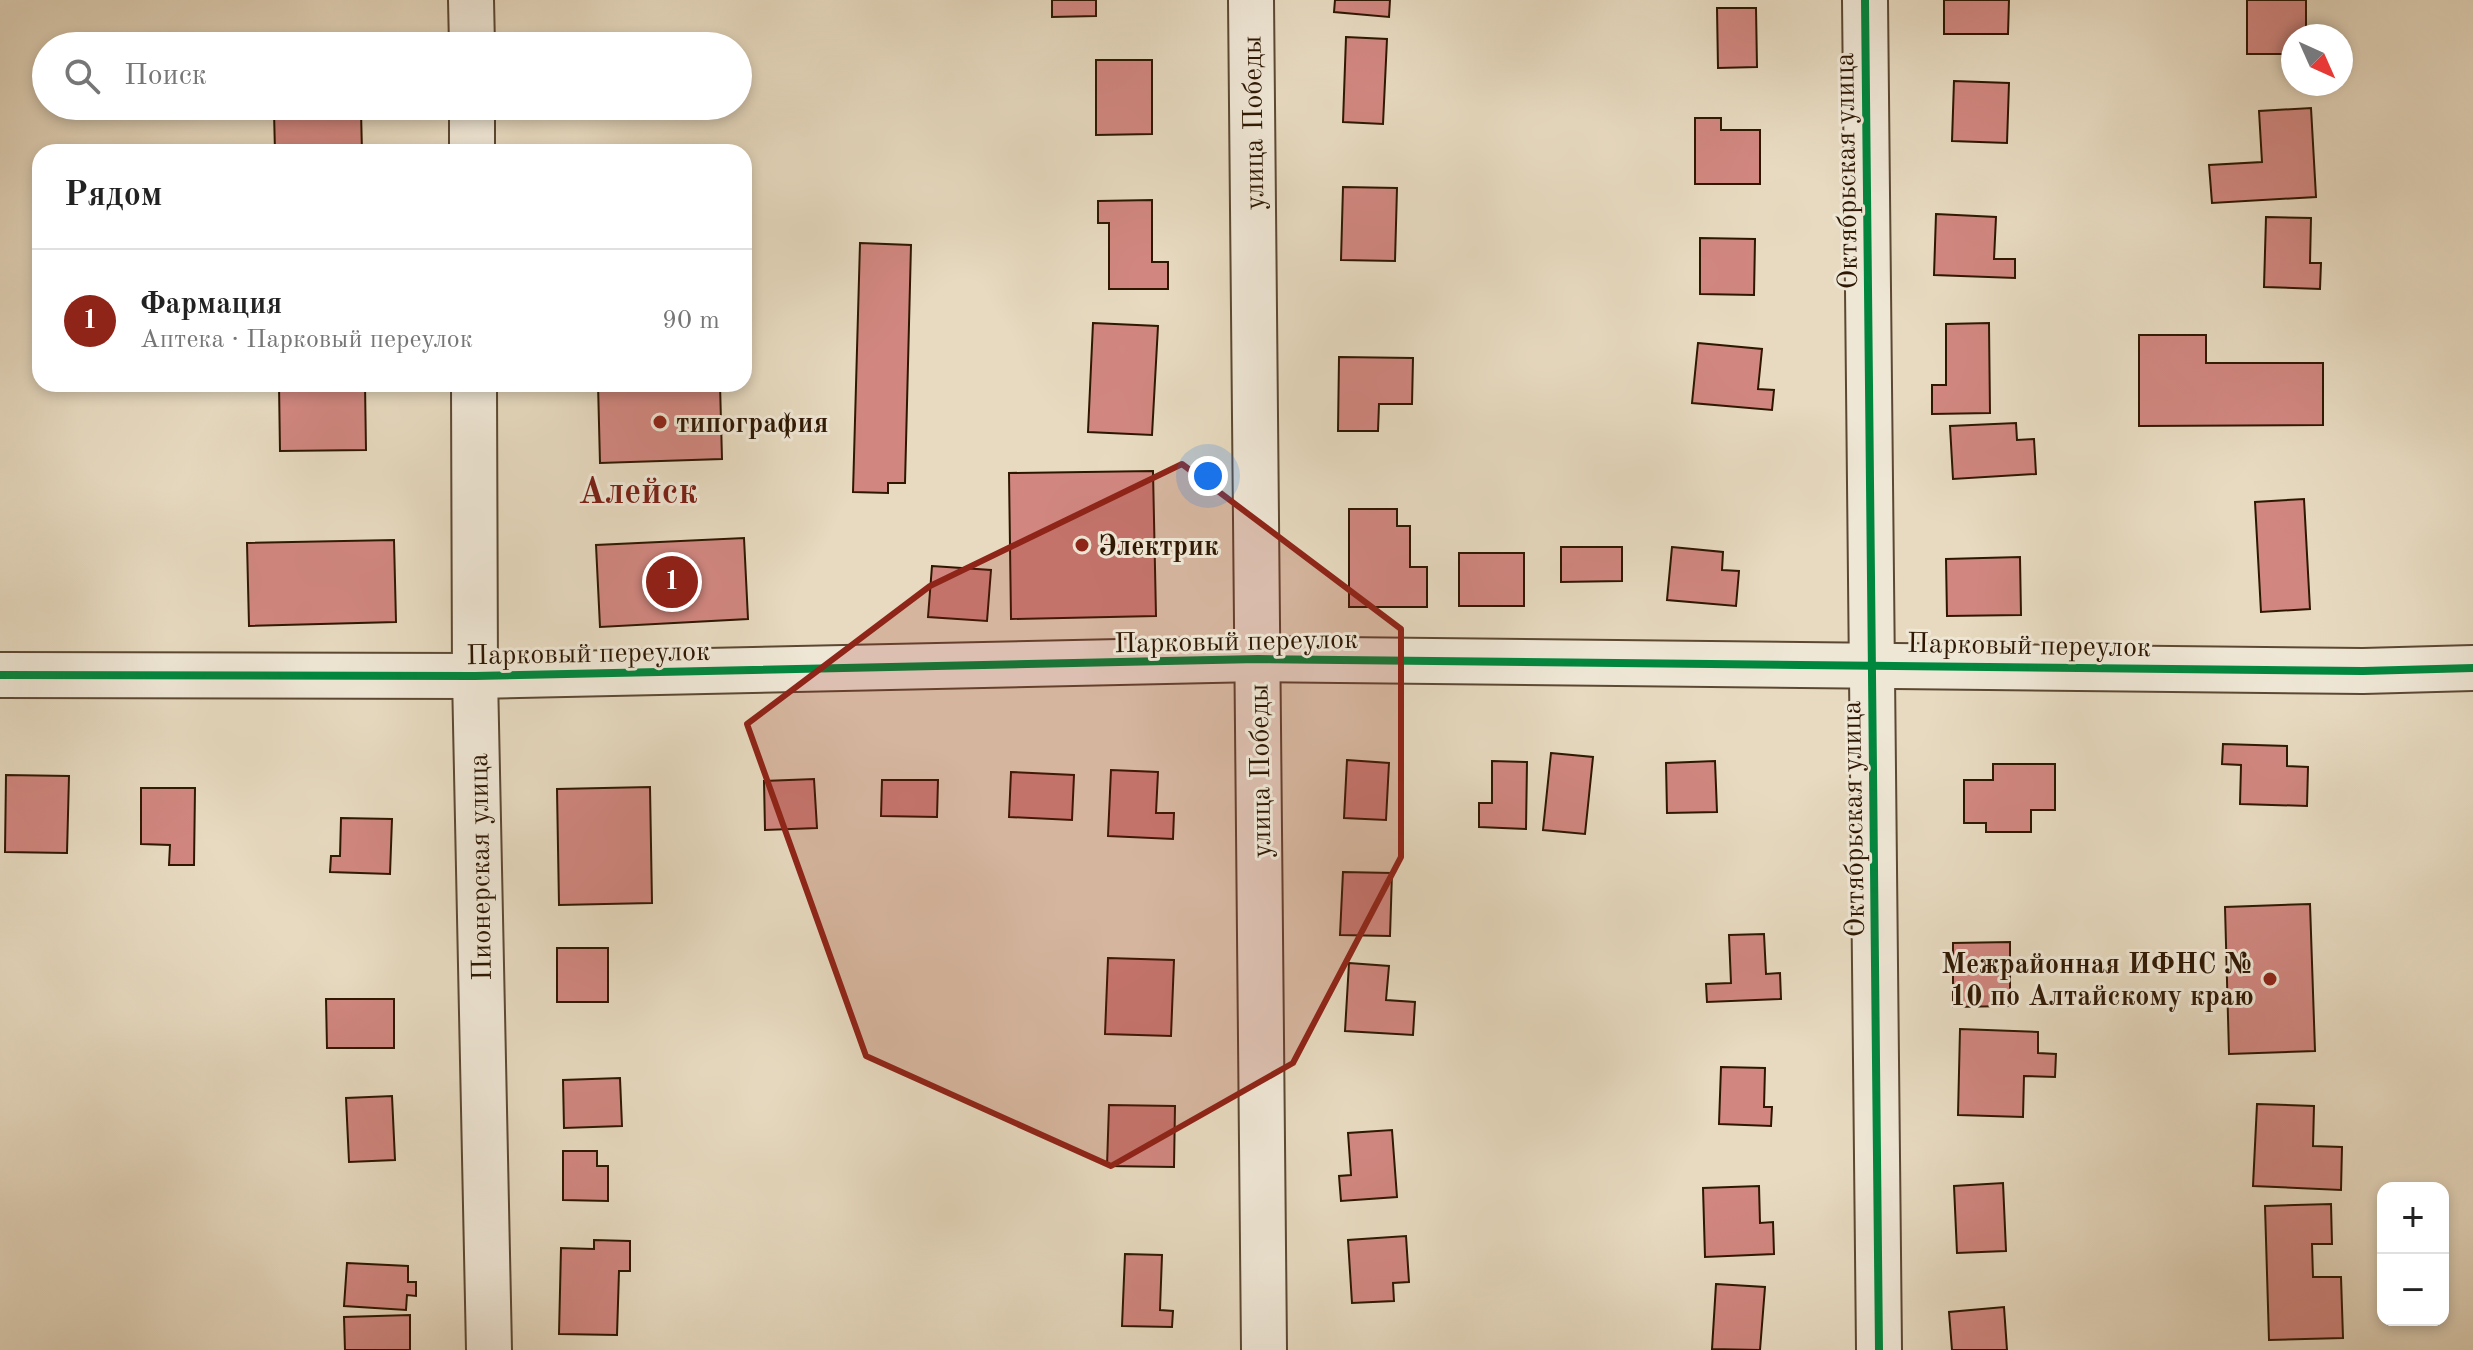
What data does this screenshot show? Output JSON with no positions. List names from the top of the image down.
{
  "streets": {
    "street": [
      "улица Победы",
      "Октябрьская улица",
      "Парковый переулок",
      "Пионерская улица"
    ]
  },
  "crossings": [
    ["улица Победы", "Парковый переулок"],
    ["Октябрьская улица", "Парковый переулок"],
    ["Парковый переулок", "Пионерская улица"]
  ],
  "districts": ["Алейск"],
  "places": ["типография", "Электрик", "Межрайонная ИФНС № 10 по Алтайскому краю"],
  "north": "bottom right",
  "page": {
    "search": "Поиск",
    "heading": "Рядом",
    "list": [
      {
        "mark": "1",
        "name": "Фармация",
        "note": "Аптека · Парковый переулок",
        "value": "90 m"
      }
    ],
    "pins": "1",
    "map_buttons": ["+", "−"]
  }
}
